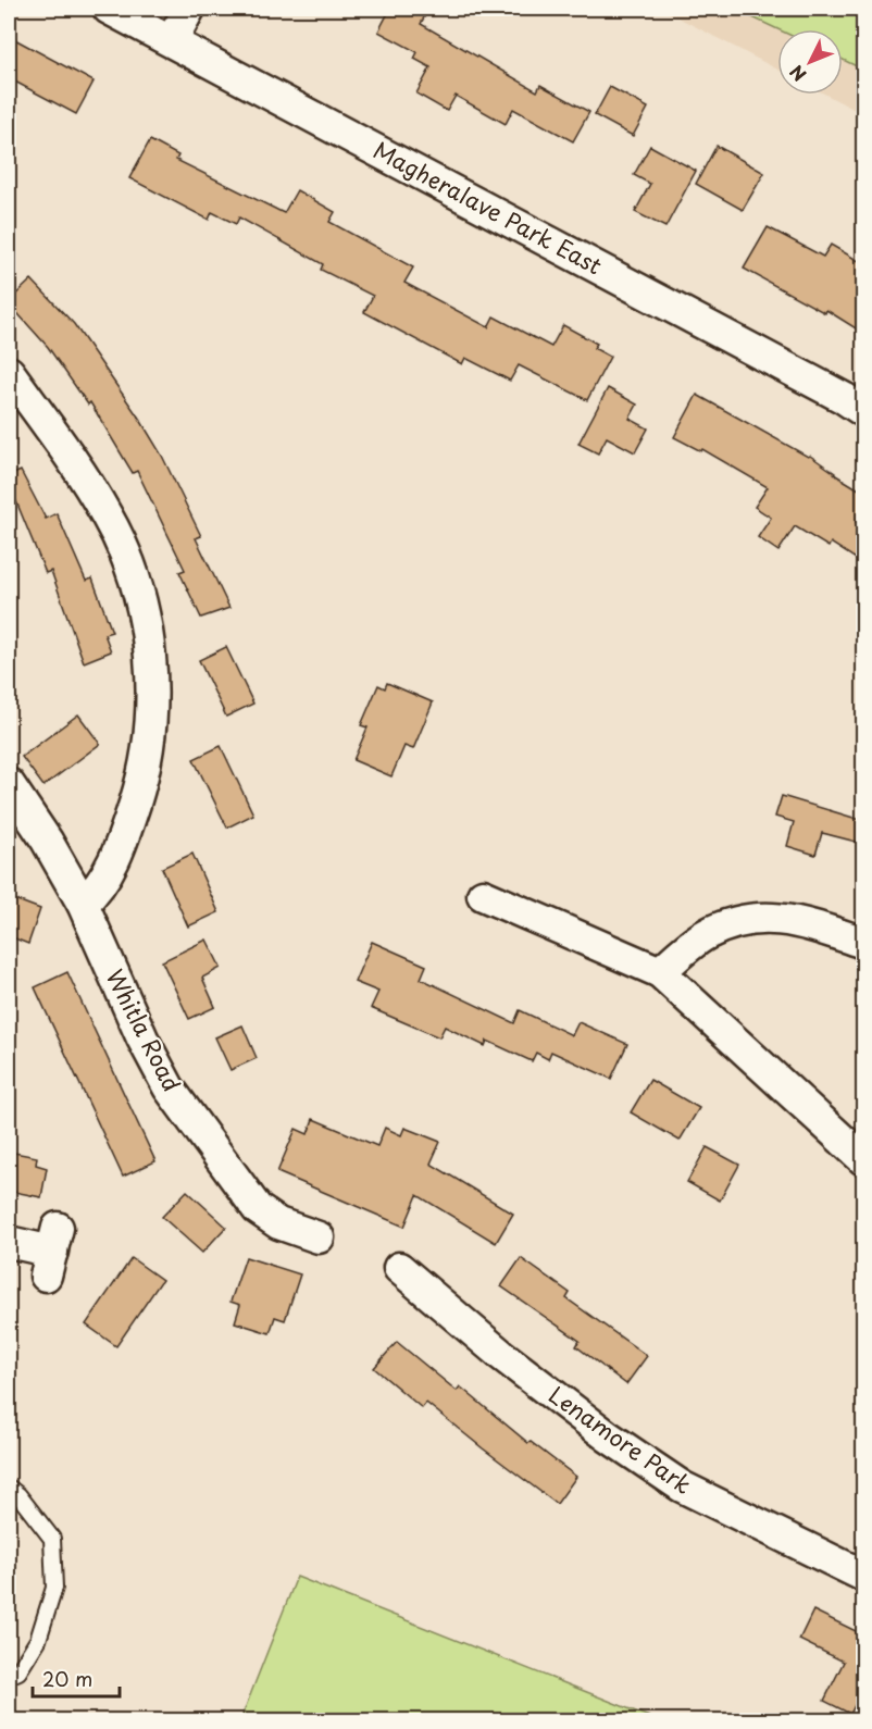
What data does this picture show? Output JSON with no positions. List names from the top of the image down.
{
  "streets": {
    "street": ["Magheralave Park East", "Whitla Road", "Lenamore Park"]
  },
  "scale_bar": "20 m",
  "north": "bottom left"
}
